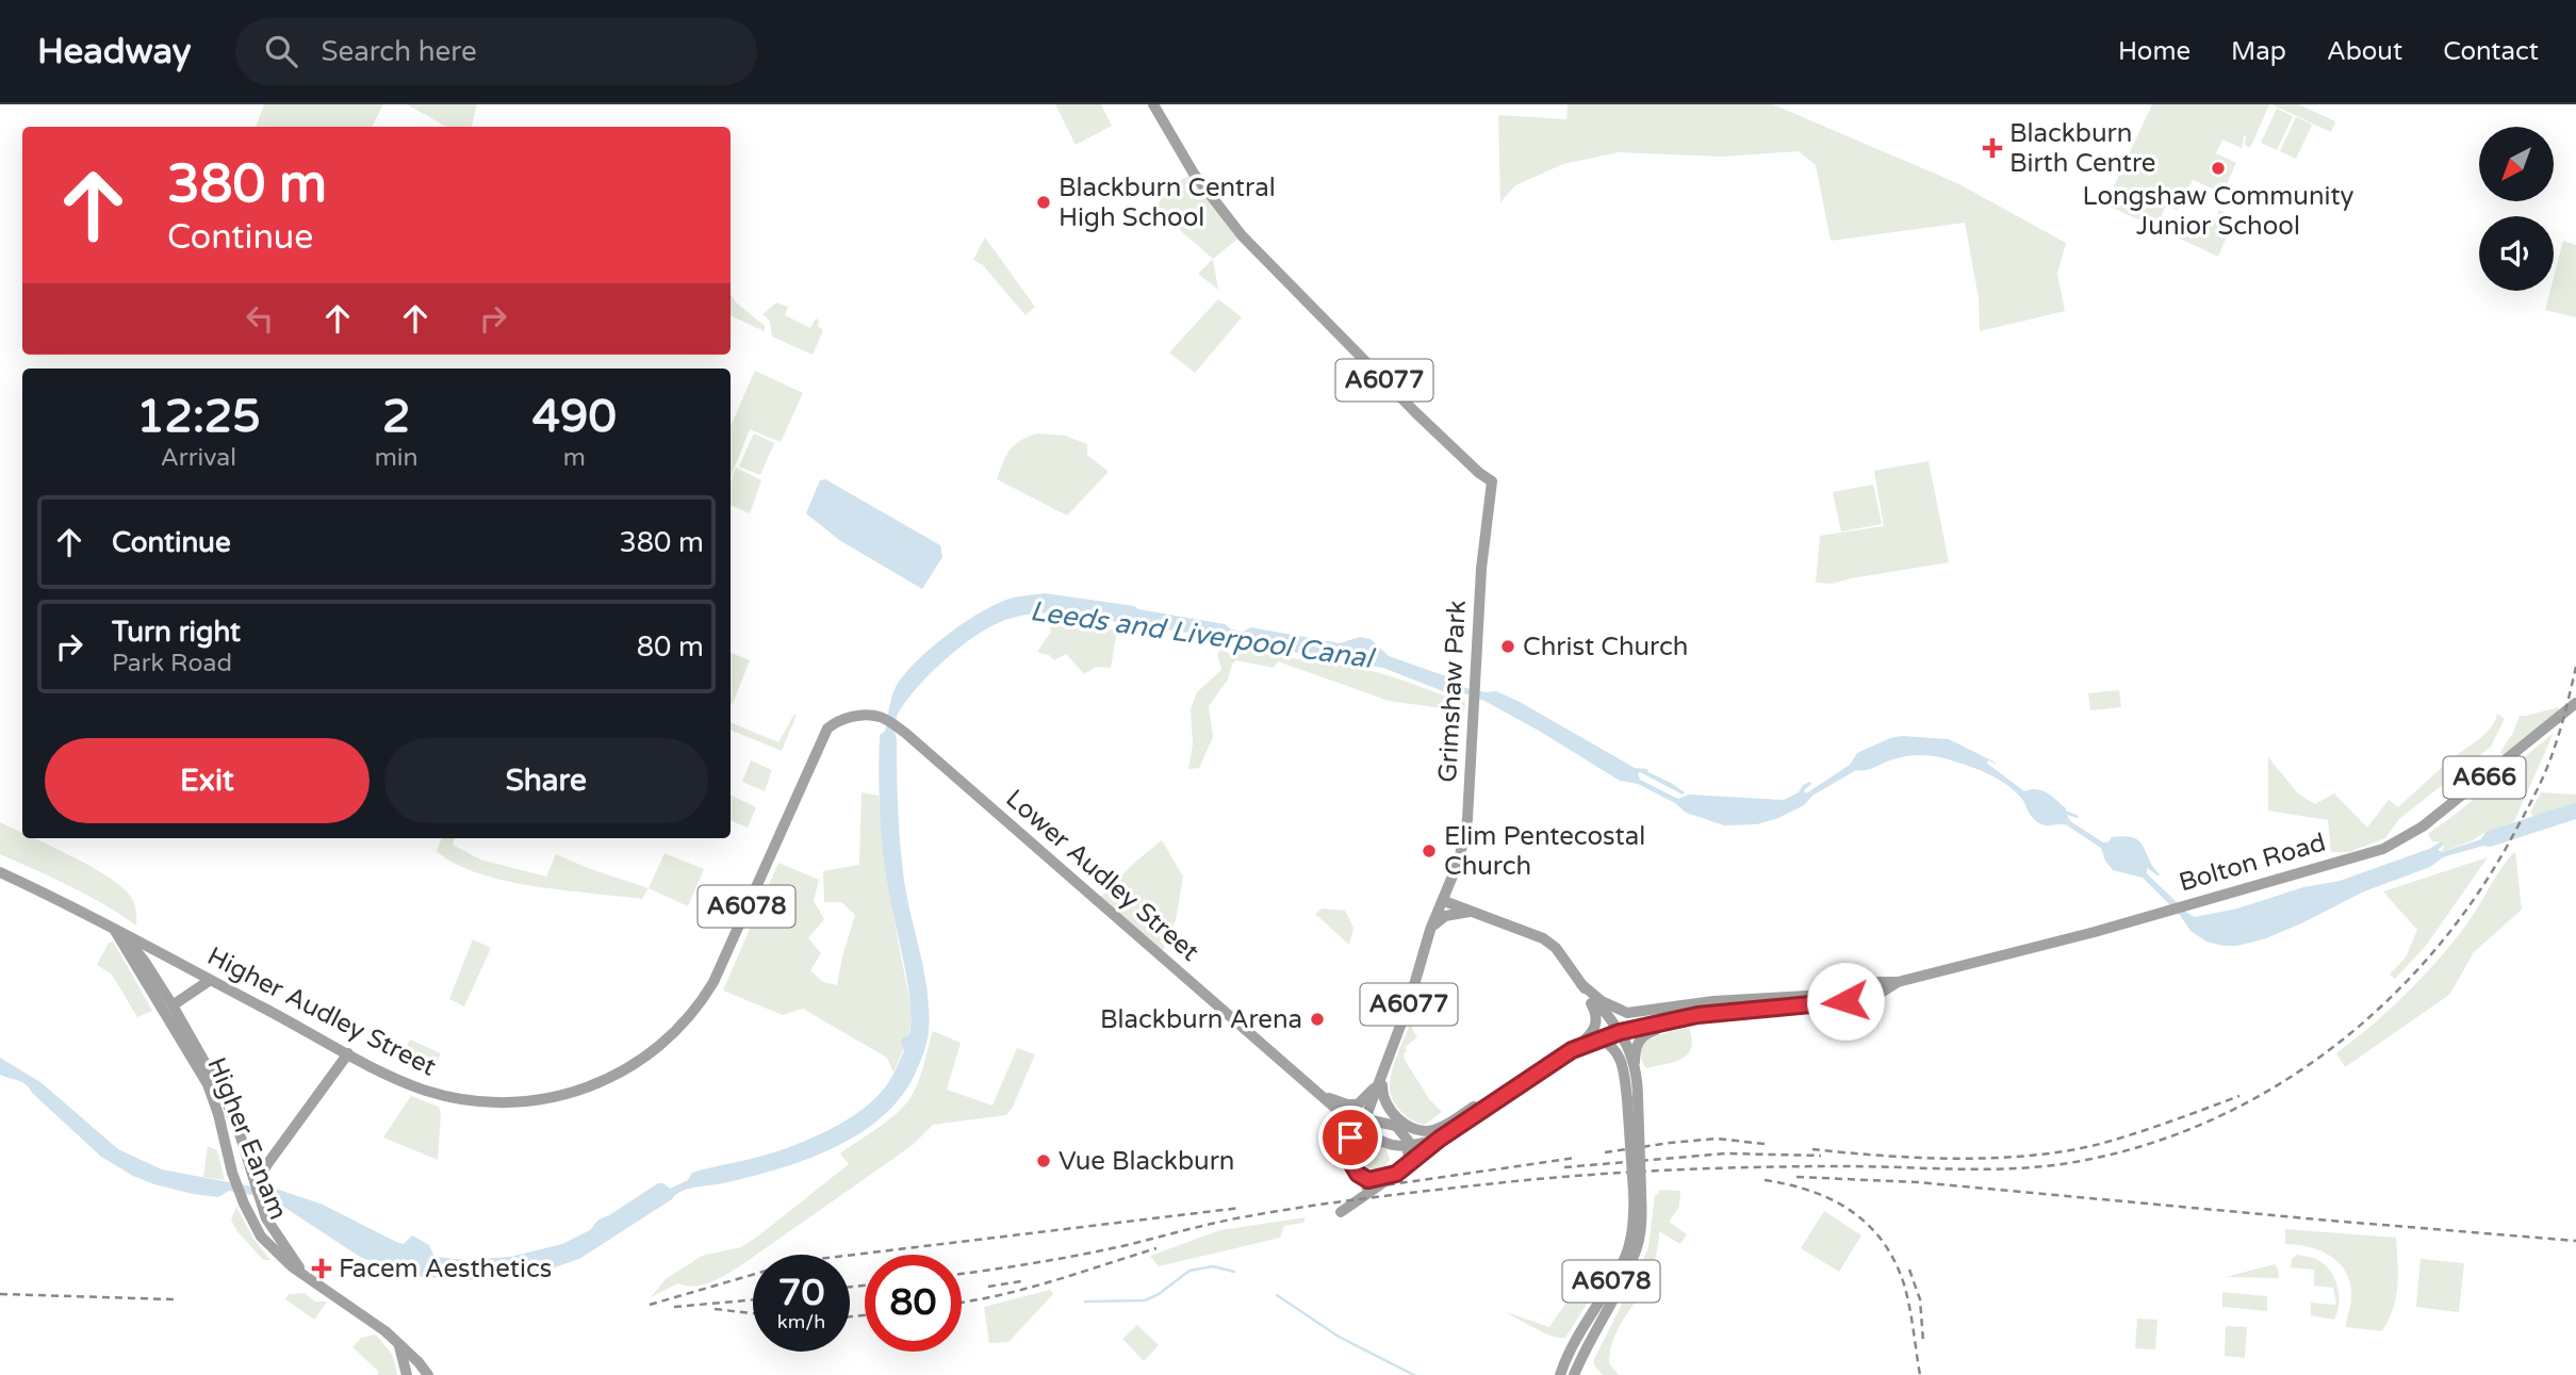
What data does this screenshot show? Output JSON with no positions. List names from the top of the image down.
{
  "streets": {
    "highway": [
      "A6077",
      "Grimshaw Park",
      "A666",
      "Bolton Road",
      "Lower Audley Street",
      "A6078",
      "Higher Audley Street",
      "Higher Eanam"
    ]
  },
  "crossings": [
    ["A6077", "Grimshaw Park"],
    ["A6077", "Lower Audley Street"],
    ["Lower Audley Street", "Higher Audley Street"],
    ["Higher Audley Street", "Higher Eanam"]
  ],
  "water": ["Leeds and Liverpool Canal"],
  "places": {
    "health": ["Blackburn Birth Centre", "Facem Aesthetics"],
    "other": [
      "Longshaw Community Junior School",
      "Blackburn Central High School",
      "Christ Church",
      "Elim Pentecostal Church",
      "Blackburn Arena",
      "Vue Blackburn"
    ]
  },
  "north": "bottom left",
  "page": {
    "header": "Headway",
    "search": "Search here",
    "nav": [
      "Home",
      "Map",
      "About",
      "Contact"
    ],
    "turn": ["380 m", "Continue"],
    "eta": [
      "12:25",
      "Arrival",
      "2",
      "min",
      "490",
      "m"
    ],
    "list": [
      {
        "name": "Continue",
        "value": "380 m"
      },
      {
        "name": "Turn right",
        "note": "Park Road",
        "value": "80 m"
      }
    ],
    "buttons": ["Exit", "Share"],
    "speed": "70 km/h",
    "limit": "80"
  }
}
